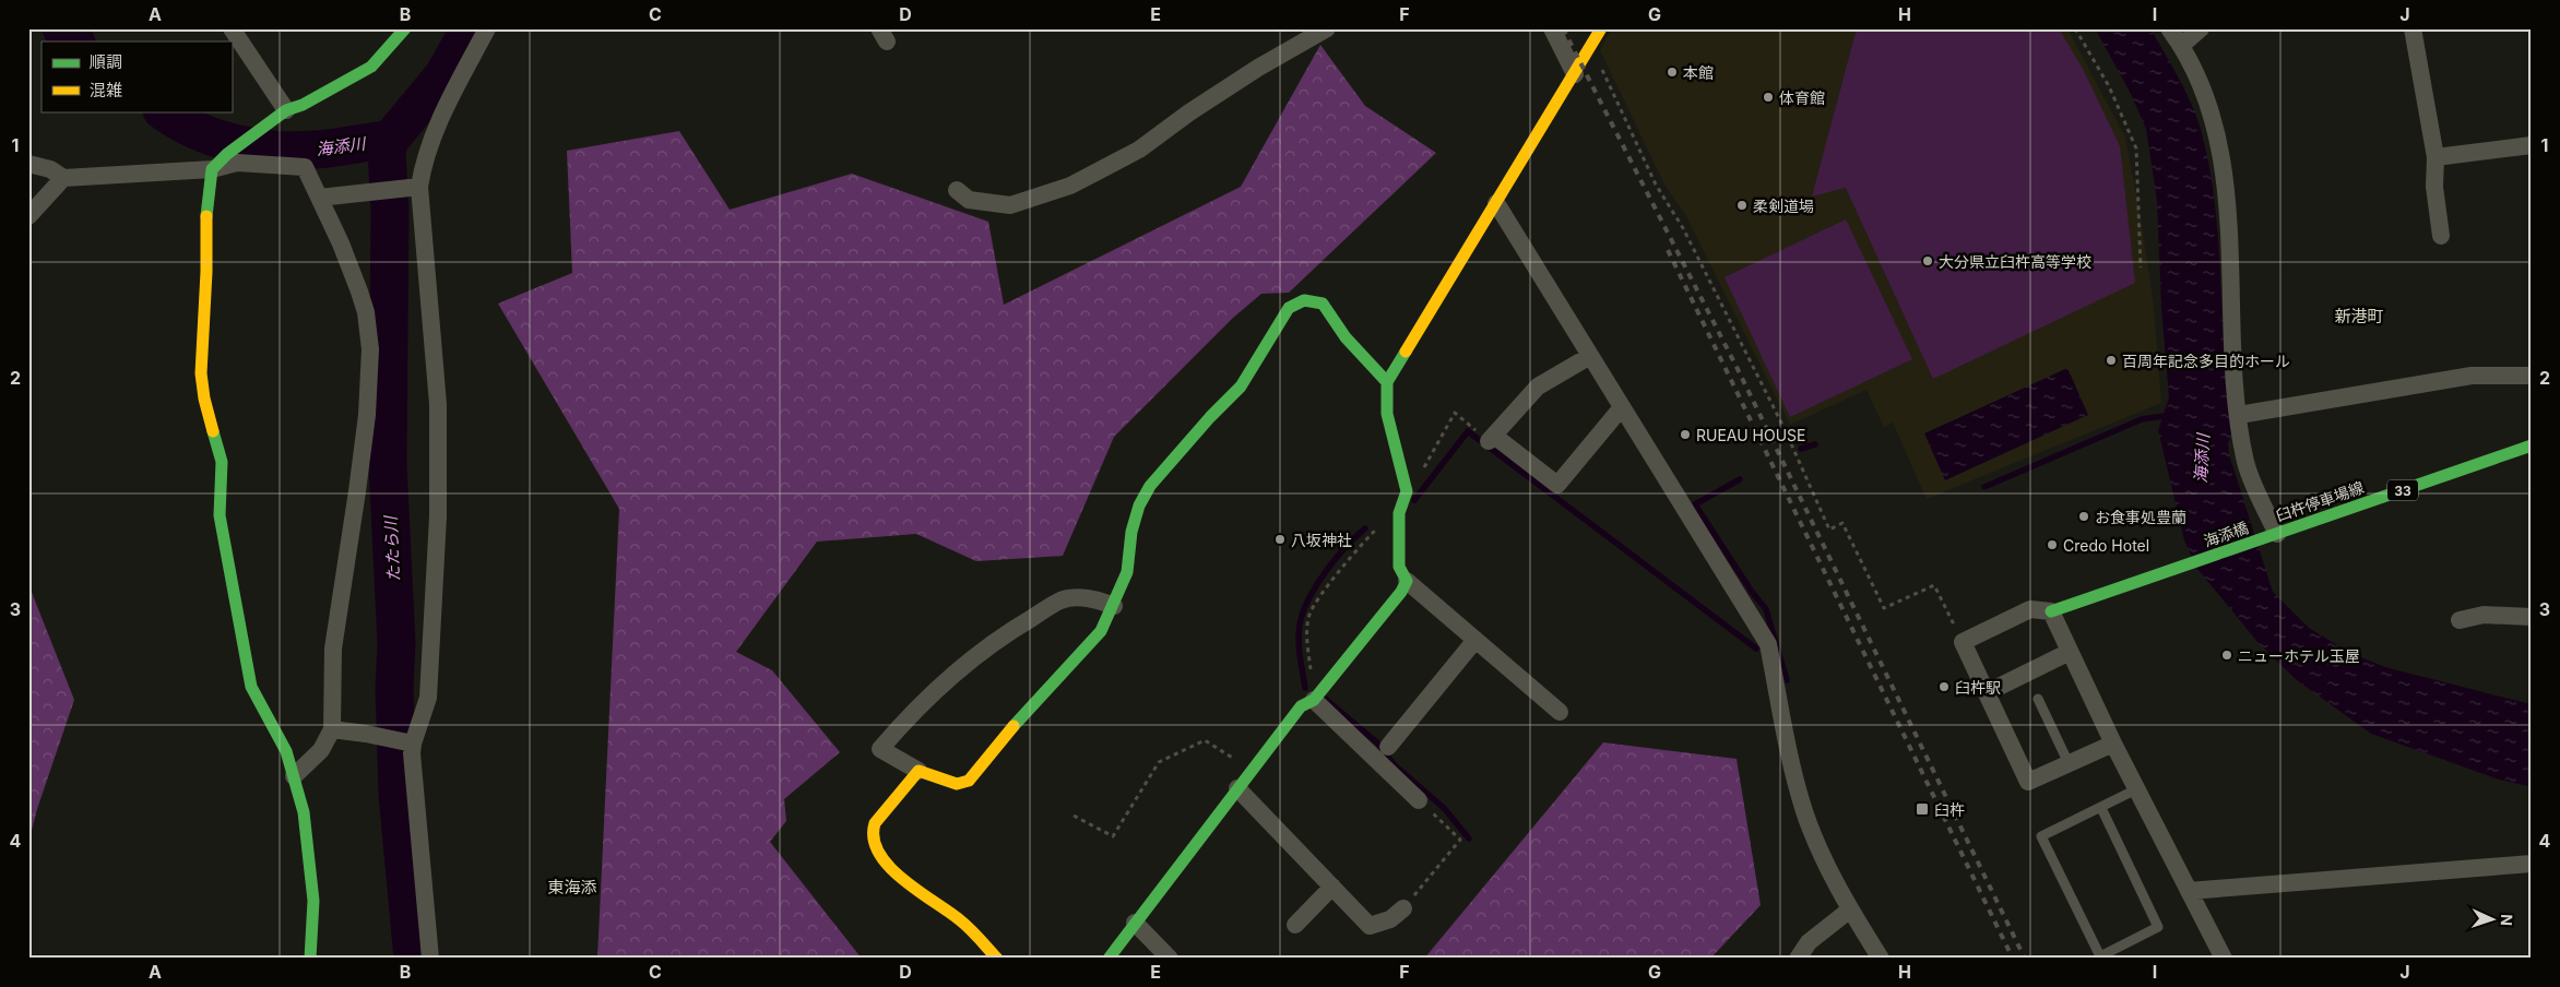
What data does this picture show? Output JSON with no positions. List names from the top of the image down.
{
  "streets": {
    "street": ["33", "臼杵停車場線", "海添橋"]
  },
  "crossings": [
    ["33", "海添橋"],
    ["臼杵停車場線", "海添橋"]
  ],
  "districts": ["新港町", "東海添"],
  "water": ["海添川", "たたら川"],
  "places": {
    "other": [
      "本館",
      "体育館",
      "柔剣道場",
      "大分県立臼杵高等学校",
      "百周年記念多目的ホール",
      "RUEAU HOUSE",
      "お食事処豊蘭",
      "八坂神社",
      "Credo Hotel",
      "ニューホテル玉屋",
      "臼杵駅"
    ],
    "transit": ["臼杵"]
  },
  "legend": ["順調", "混雑"],
  "north": "right",
  "grid": {
    "columns": [
      "A",
      "B",
      "C",
      "D",
      "E",
      "F",
      "G",
      "H",
      "I",
      "J"
    ],
    "rows": [
      "1",
      "2",
      "3",
      "4"
    ]
  }
}
